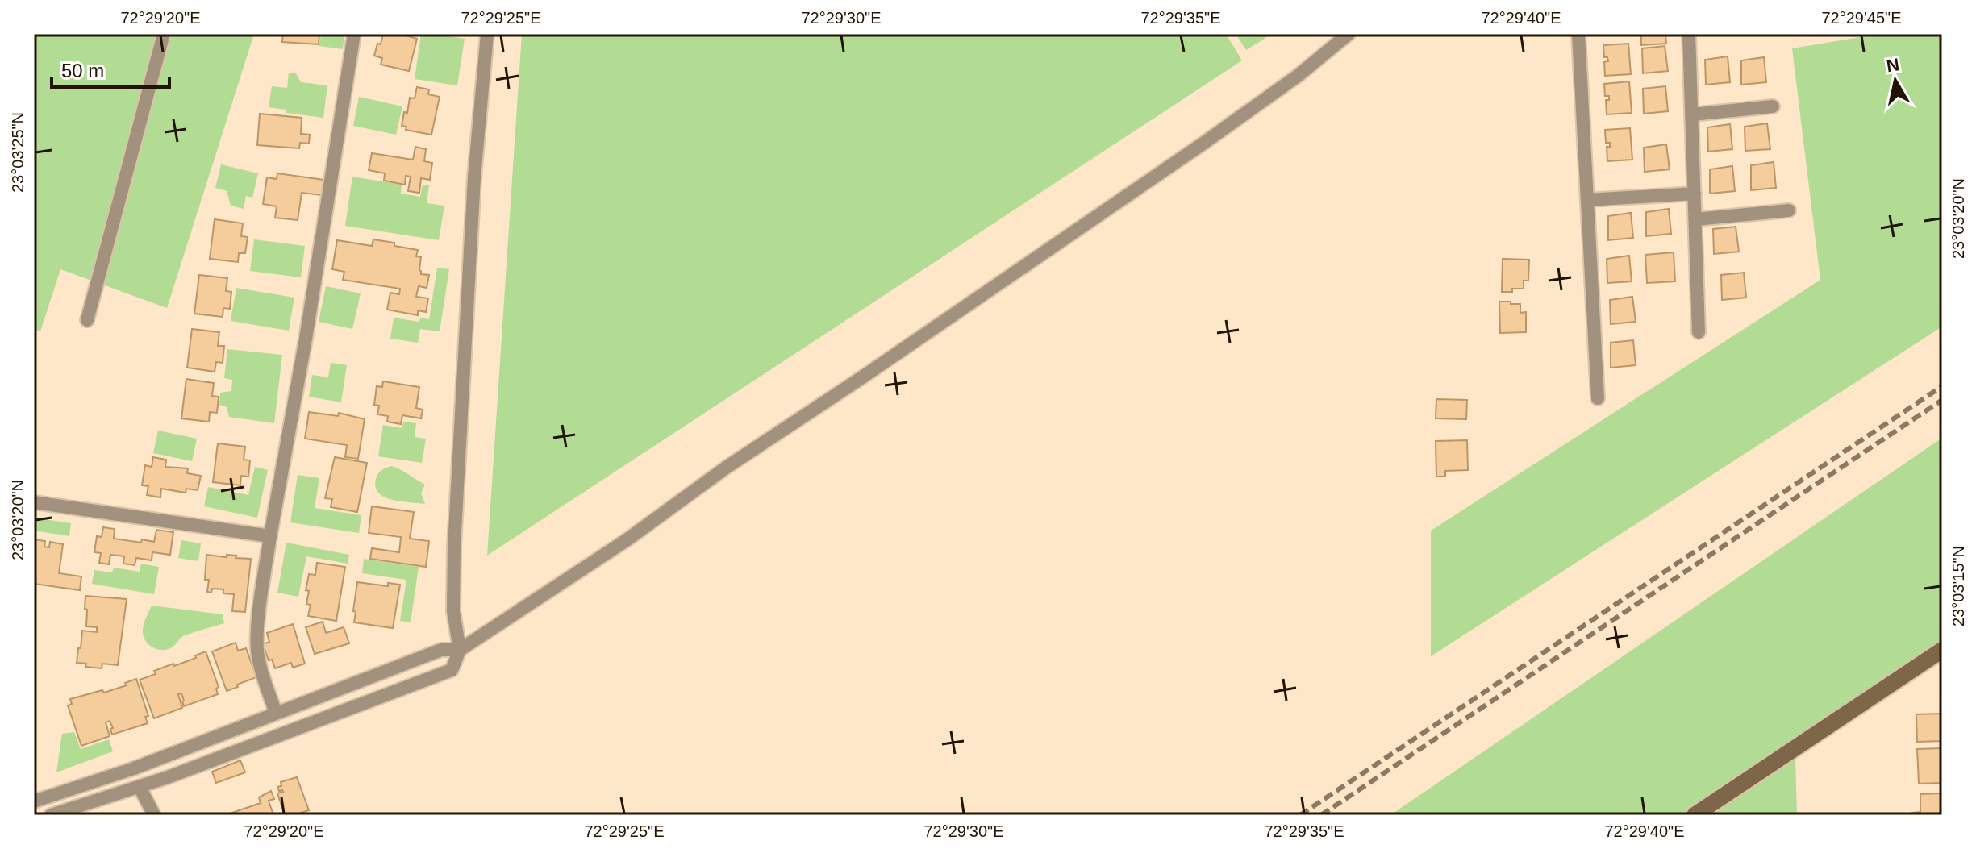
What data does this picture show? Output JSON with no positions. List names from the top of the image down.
{
  "scale_bar": "50 m",
  "north": "top",
  "coordinates": [
    "72°29'20\"E",
    "72°29'25\"E",
    "72°29'30\"E",
    "72°29'35\"E",
    "72°29'40\"E",
    "72°29'45\"E",
    "23°03'25\"N",
    "23°03'20\"N",
    "23°03'15\"N"
  ]
}
